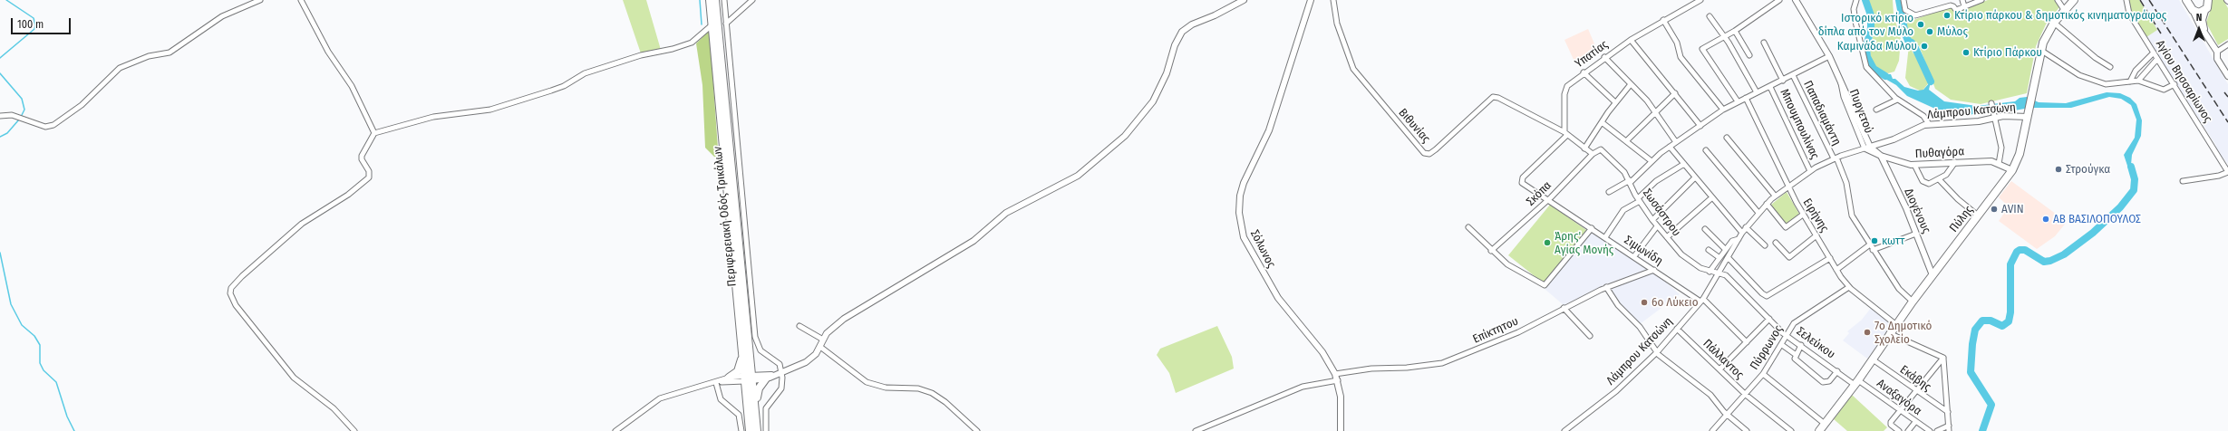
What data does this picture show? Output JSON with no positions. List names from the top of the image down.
{
  "streets": {
    "main road": ["Περιφερειακή Οδός Τρικάλων", "Πύλης"],
    "street": [
      "Υπατίας",
      "Αγίου Βησσαρίωνος",
      "Πυργετού",
      "Λάμπρου Κατσώνη",
      "Παπαδιαμάντη",
      "Μπουμπουλίνας",
      "Βιθυνίας",
      "Πυθαγόρα",
      "Σκόπα",
      "Διογένους",
      "Σωσάστρου",
      "Ειρήνης",
      "Σόλωνος",
      "Σιμωνίδη",
      "Επίκτητου",
      "Σελεύκου",
      "Πύρρωνος",
      "Πάλλαντος",
      "Εκάβης",
      "Αναξαγόρα"
    ]
  },
  "crossings": [
    ["Υπατίας", "Βιθυνίας"],
    ["Υπατίας", "Σιμωνίδη"],
    ["Πυργετού", "Λάμπρου Κατσώνη"],
    ["Πυργετού", "Πυθαγόρα"],
    ["Λάμπρου Κατσώνη", "Παπαδιαμάντη"],
    ["Λάμπρου Κατσώνη", "Μπουμπουλίνας"],
    ["Λάμπρου Κατσώνη", "Πυθαγόρα"],
    ["Λάμπρου Κατσώνη", "Σωσάστρου"],
    ["Λάμπρου Κατσώνη", "Ειρήνης"],
    ["Λάμπρου Κατσώνη", "Πύλης"],
    ["Λάμπρου Κατσώνη", "Σιμωνίδη"],
    ["Λάμπρου Κατσώνη", "Σελεύκου"],
    ["Λάμπρου Κατσώνη", "Πάλλαντος"],
    ["Παπαδιαμάντη", "Πύλης"],
    ["Βιθυνίας", "Σιμωνίδη"],
    ["Πυθαγόρα", "Διογένους"],
    ["Πυθαγόρα", "Πύλης"],
    ["Σκόπα", "Σωσάστρου"],
    ["Σκόπα", "Σιμωνίδη"],
    ["Διογένους", "Πύλης"],
    ["Σωσάστρου", "Σελεύκου"],
    ["Ειρήνης", "Πύλης"],
    ["Ειρήνης", "Πύρρωνος"],
    ["Πύλης", "Σελεύκου"],
    ["Πύλης", "Εκάβης"],
    ["Πύλης", "Αναξαγόρα"],
    ["Σόλωνος", "Επίκτητου"],
    ["Σιμωνίδη", "Επίκτητου"],
    ["Σελεύκου", "Πύρρωνος"],
    ["Σελεύκου", "Αναξαγόρα"],
    ["Πύρρωνος", "Πάλλαντος"]
  ],
  "places": [
    "Κτίριο πάρκου & δημοτικός κινηματογράφος",
    "Ιστορικό κτίριο δίπλα από τον Μύλο",
    "Μύλος",
    "Καμινάδα Μύλου",
    "Κτίριο Πάρκου",
    "Στρούγκα",
    "AVIN",
    "ΑΒ ΒΑΣΙΛΟΠΟΥΛΟΣ",
    "κωττ",
    "Άρης' Αγίας Μονής",
    "6ο Λύκειο",
    "7ο Δημοτικό Σχολείο"
  ],
  "scale_bar": "100 m",
  "north": "top"
}
